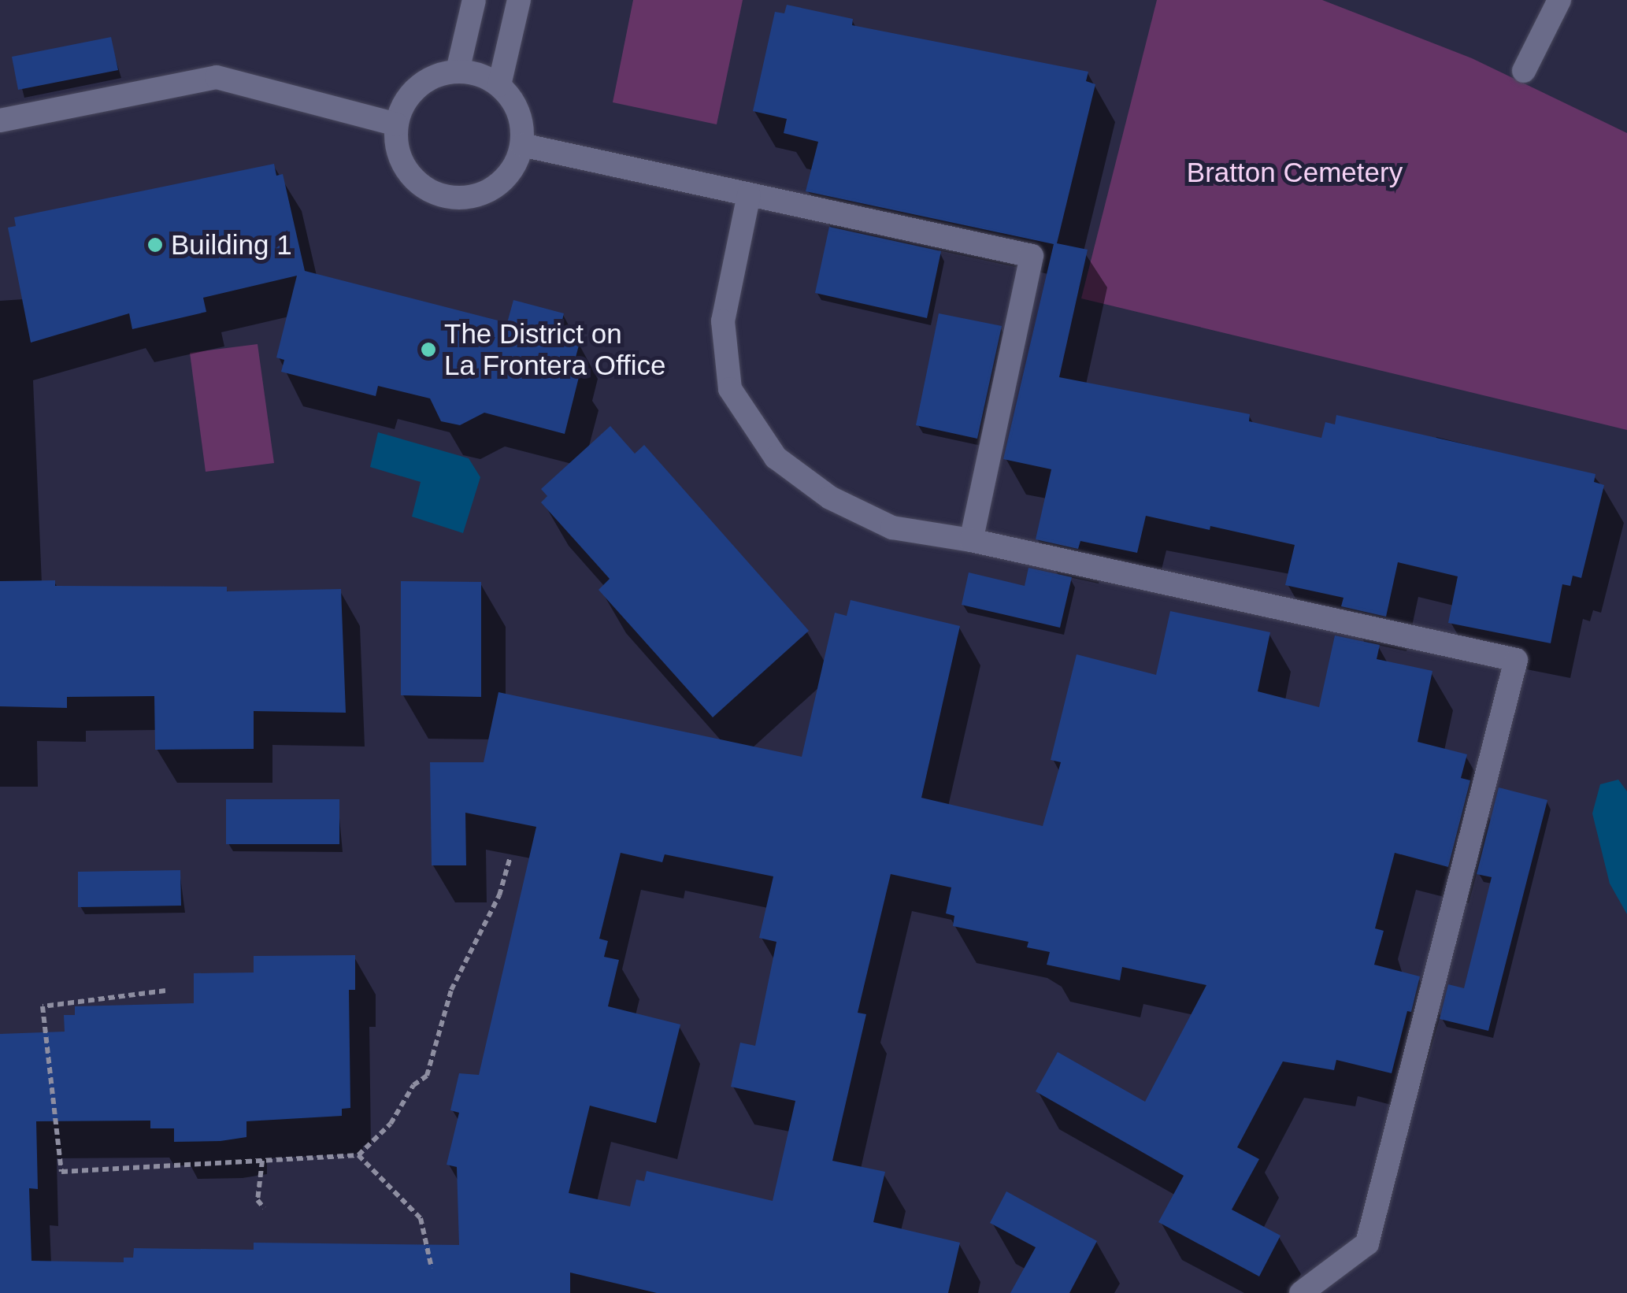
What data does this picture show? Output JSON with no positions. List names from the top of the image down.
{
  "parks": ["Bratton Cemetery"],
  "places": ["Building 1", "The District on La Frontera Office"]
}
